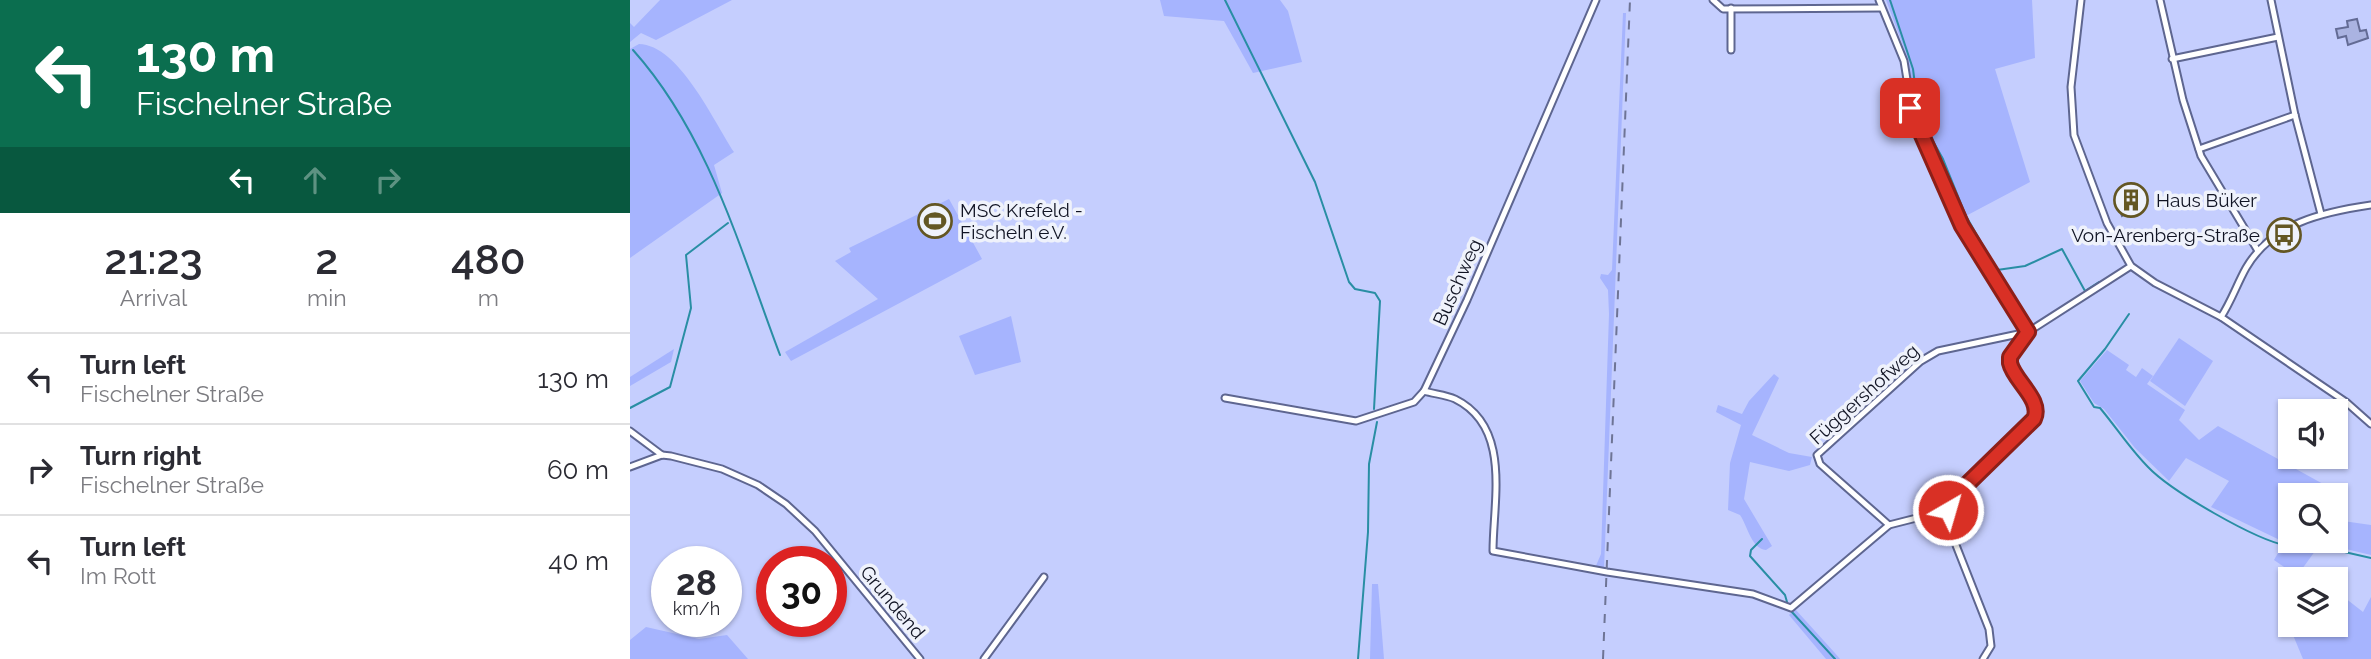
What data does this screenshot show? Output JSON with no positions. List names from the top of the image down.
{
  "streets": {
    "street": ["Buschweg", "Függershofweg", "Grundend"]
  },
  "places": {
    "building": ["Haus Büker"],
    "sports": ["MSC Krefeld - Fischeln e.V."],
    "bus stop": ["Von-Arenberg-Straße"]
  },
  "page": {
    "turn": ["130 m", "Fischelner Straße"],
    "eta": [
      "21:23",
      "Arrival",
      "2",
      "min",
      "480",
      "m"
    ],
    "list": [
      {
        "name": "Turn left",
        "note": "Fischelner Straße",
        "value": "130 m"
      },
      {
        "name": "Turn right",
        "note": "Fischelner Straße",
        "value": "60 m"
      },
      {
        "name": "Turn left",
        "note": "Im Rott",
        "value": "40 m"
      }
    ],
    "speed": "28 km/h",
    "limit": "30"
  }
}
